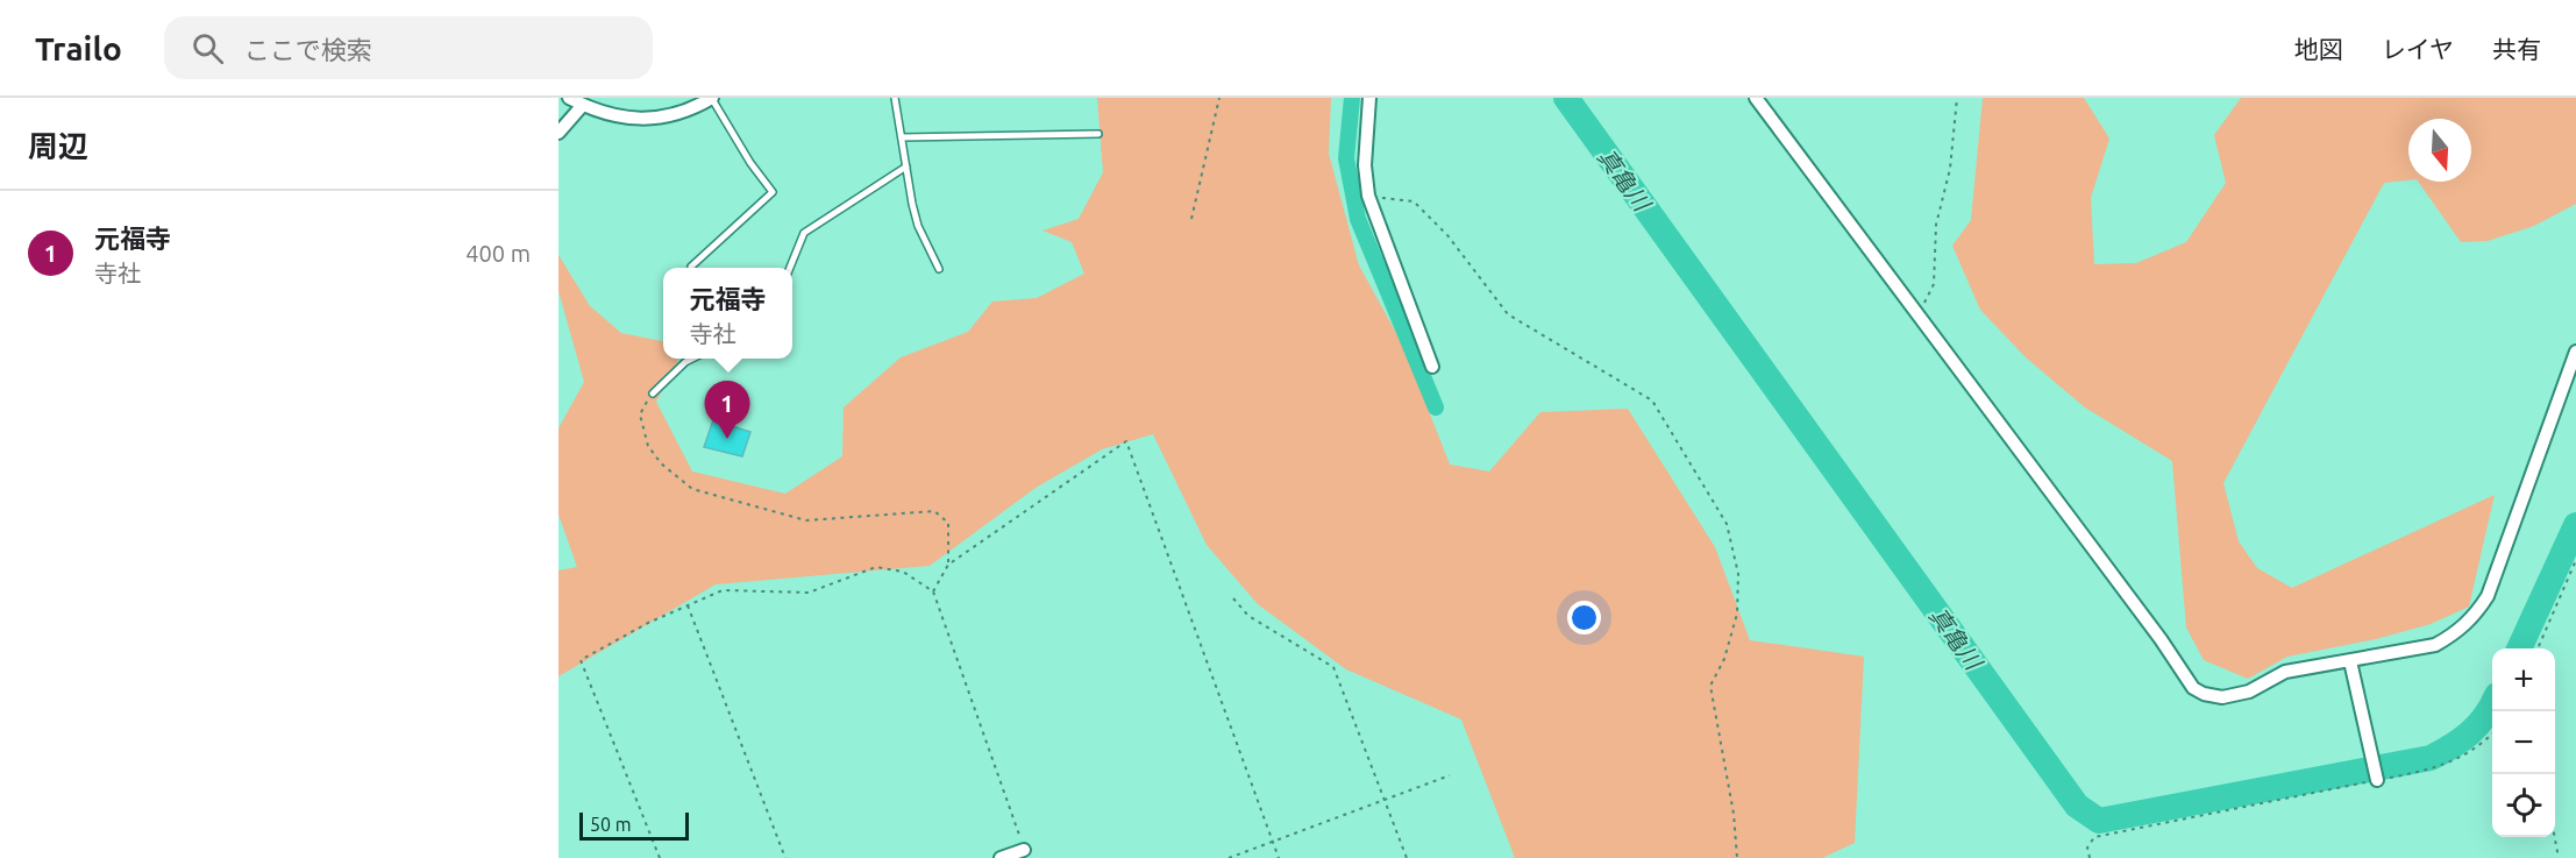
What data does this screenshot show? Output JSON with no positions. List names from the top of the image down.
{
  "water": ["真亀川"],
  "scale_bar": "50 m",
  "north": "bottom",
  "page": {
    "header": "Trailo",
    "search": "ここで検索",
    "nav": ["地図", "レイヤ", "共有"],
    "heading": "周辺",
    "list": [
      {
        "mark": "1",
        "name": "元福寺",
        "note": "寺社",
        "value": "400 m"
      }
    ],
    "popup": ["元福寺", "寺社"],
    "pins": "1",
    "map_buttons": ["+", "−"],
    "scale": "50 m"
  }
}
